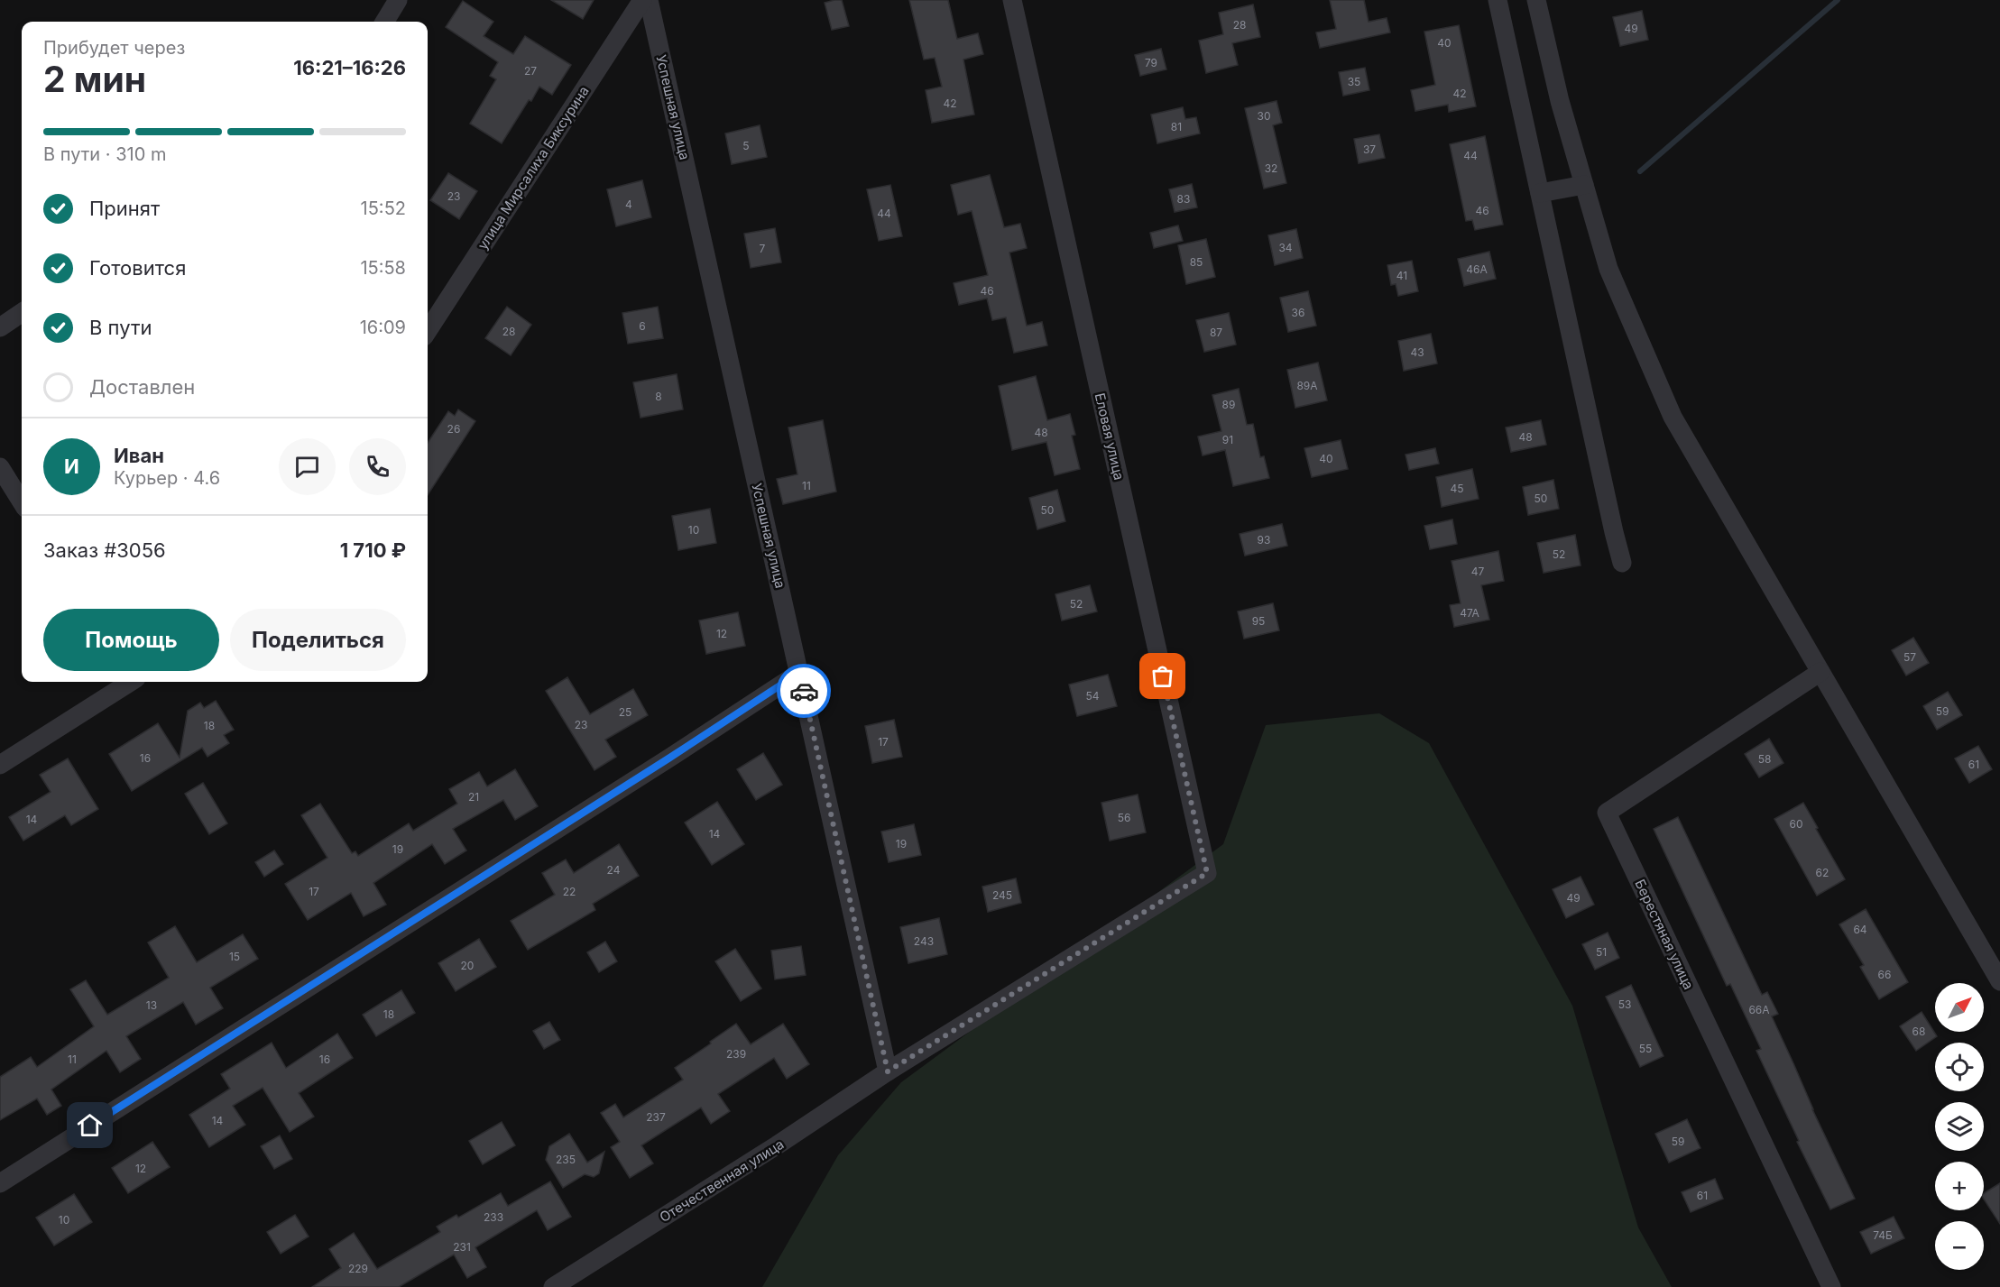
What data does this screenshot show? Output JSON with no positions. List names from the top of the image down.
{
  "streets": {
    "street": [
      "Успешная улица",
      "улица Мирсалиха Биксурина",
      "Еловая улица",
      "Берестяная улица",
      "Отечественная улица"
    ]
  },
  "crossings": [
    ["Успешная улица", "Отечественная улица"],
    ["Еловая улица", "Отечественная улица"]
  ],
  "house_numbers": [
    "28",
    "49",
    "40",
    "79",
    "27",
    "35",
    "42",
    "42",
    "30",
    "81",
    "5",
    "37",
    "44",
    "32",
    "23",
    "83",
    "4",
    "46",
    "44",
    "34",
    "7",
    "85",
    "46А",
    "41",
    "46",
    "36",
    "6",
    "28",
    "87",
    "43",
    "89А",
    "8",
    "89",
    "26",
    "48",
    "48",
    "91",
    "40",
    "11",
    "45",
    "50",
    "50",
    "10",
    "93",
    "52",
    "47",
    "52",
    "47А",
    "95",
    "12",
    "57",
    "54",
    "59",
    "25",
    "23",
    "18",
    "17",
    "16",
    "58",
    "61",
    "21",
    "56",
    "14",
    "60",
    "14",
    "19",
    "19",
    "24",
    "62",
    "17",
    "22",
    "245",
    "49",
    "64",
    "243",
    "51",
    "15",
    "20",
    "66",
    "53",
    "13",
    "66А",
    "18",
    "68",
    "55",
    "239",
    "11",
    "16",
    "237",
    "14",
    "59",
    "235",
    "12",
    "61",
    "233",
    "10",
    "74Б",
    "231",
    "229"
  ],
  "north": "top right",
  "page": {
    "heading": ["2 мин", "Прибудет через", "16:21–16:26"],
    "panel": [
      "Иван",
      "Курьер · 4.6",
      "Заказ #3056",
      "1 710 ₽"
    ],
    "bar": "В пути · 310 m",
    "list": [
      ["Принят", "15:52"],
      ["Готовится", "15:58"],
      ["В пути", "16:09"],
      "Доставлен"
    ],
    "round": "И",
    "buttons": ["Помощь", "Поделиться"],
    "map_buttons": ["+", "−"]
  }
}
